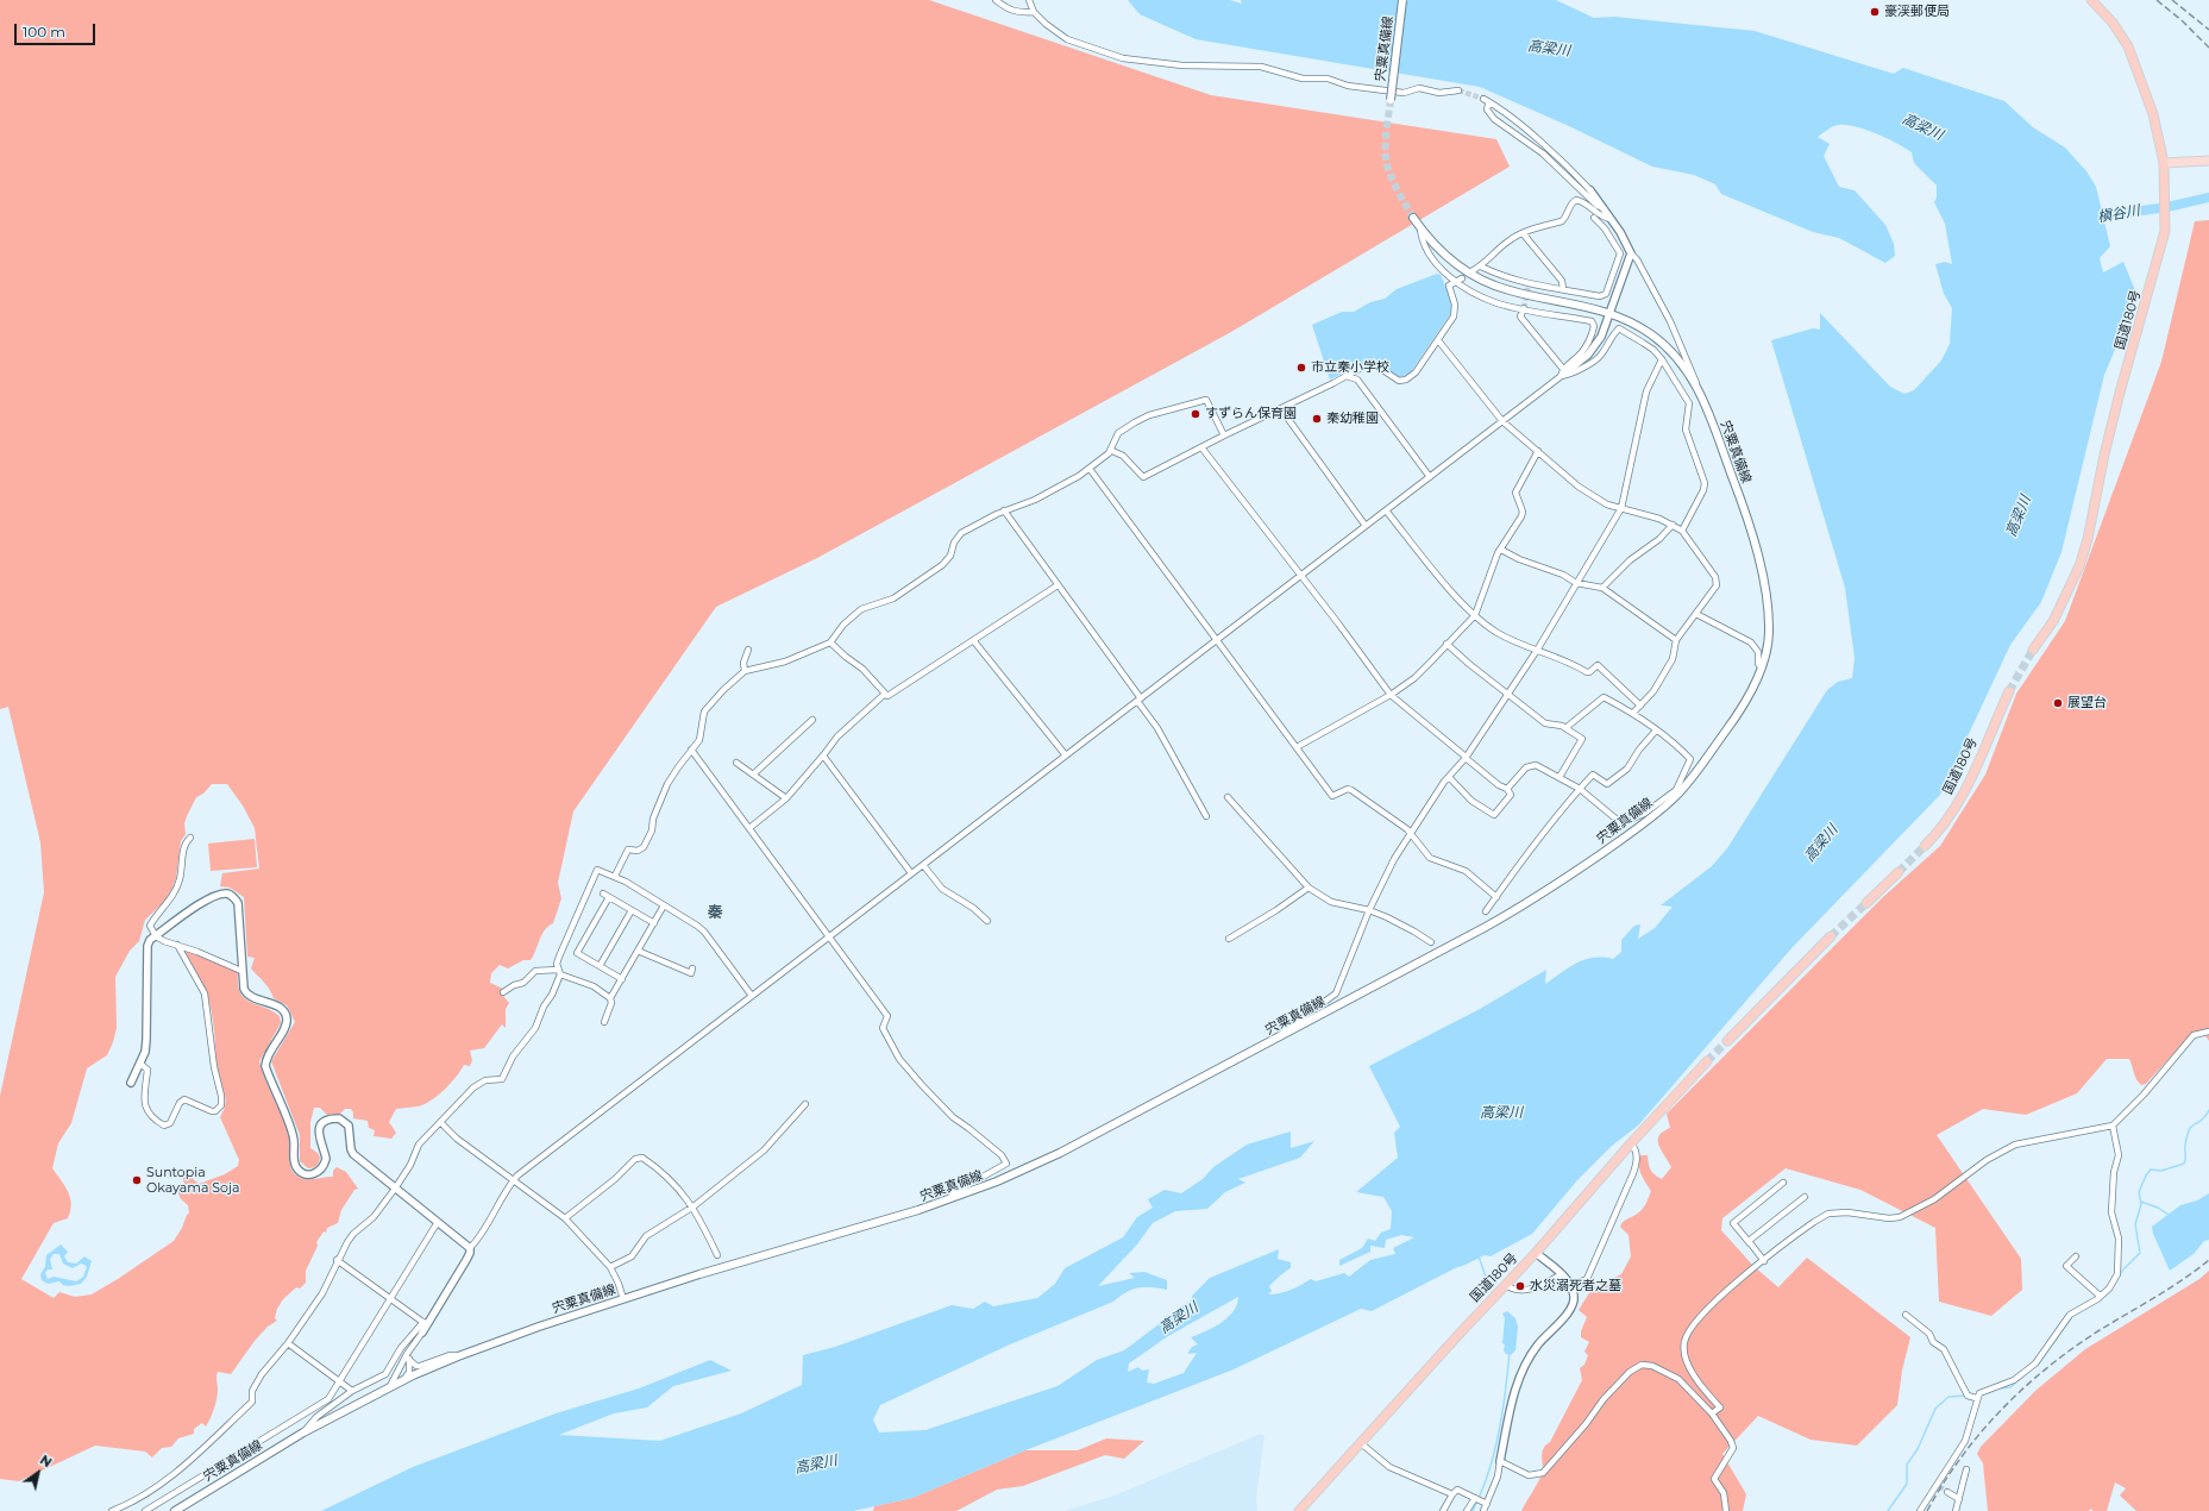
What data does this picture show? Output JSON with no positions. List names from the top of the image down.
{
  "streets": {
    "highway": ["国道180号"],
    "main road": ["宍粟真備線"]
  },
  "districts": ["秦"],
  "water": ["高梁川", "槇谷川"],
  "places": [
    "豪渓郵便局",
    "市立秦小学校",
    "すずらん保育園",
    "秦幼稚園",
    "展望台",
    "Suntopia Okayama Soja",
    "水災溺死者之墓"
  ],
  "scale_bar": "100 m",
  "north": "top right"
}
